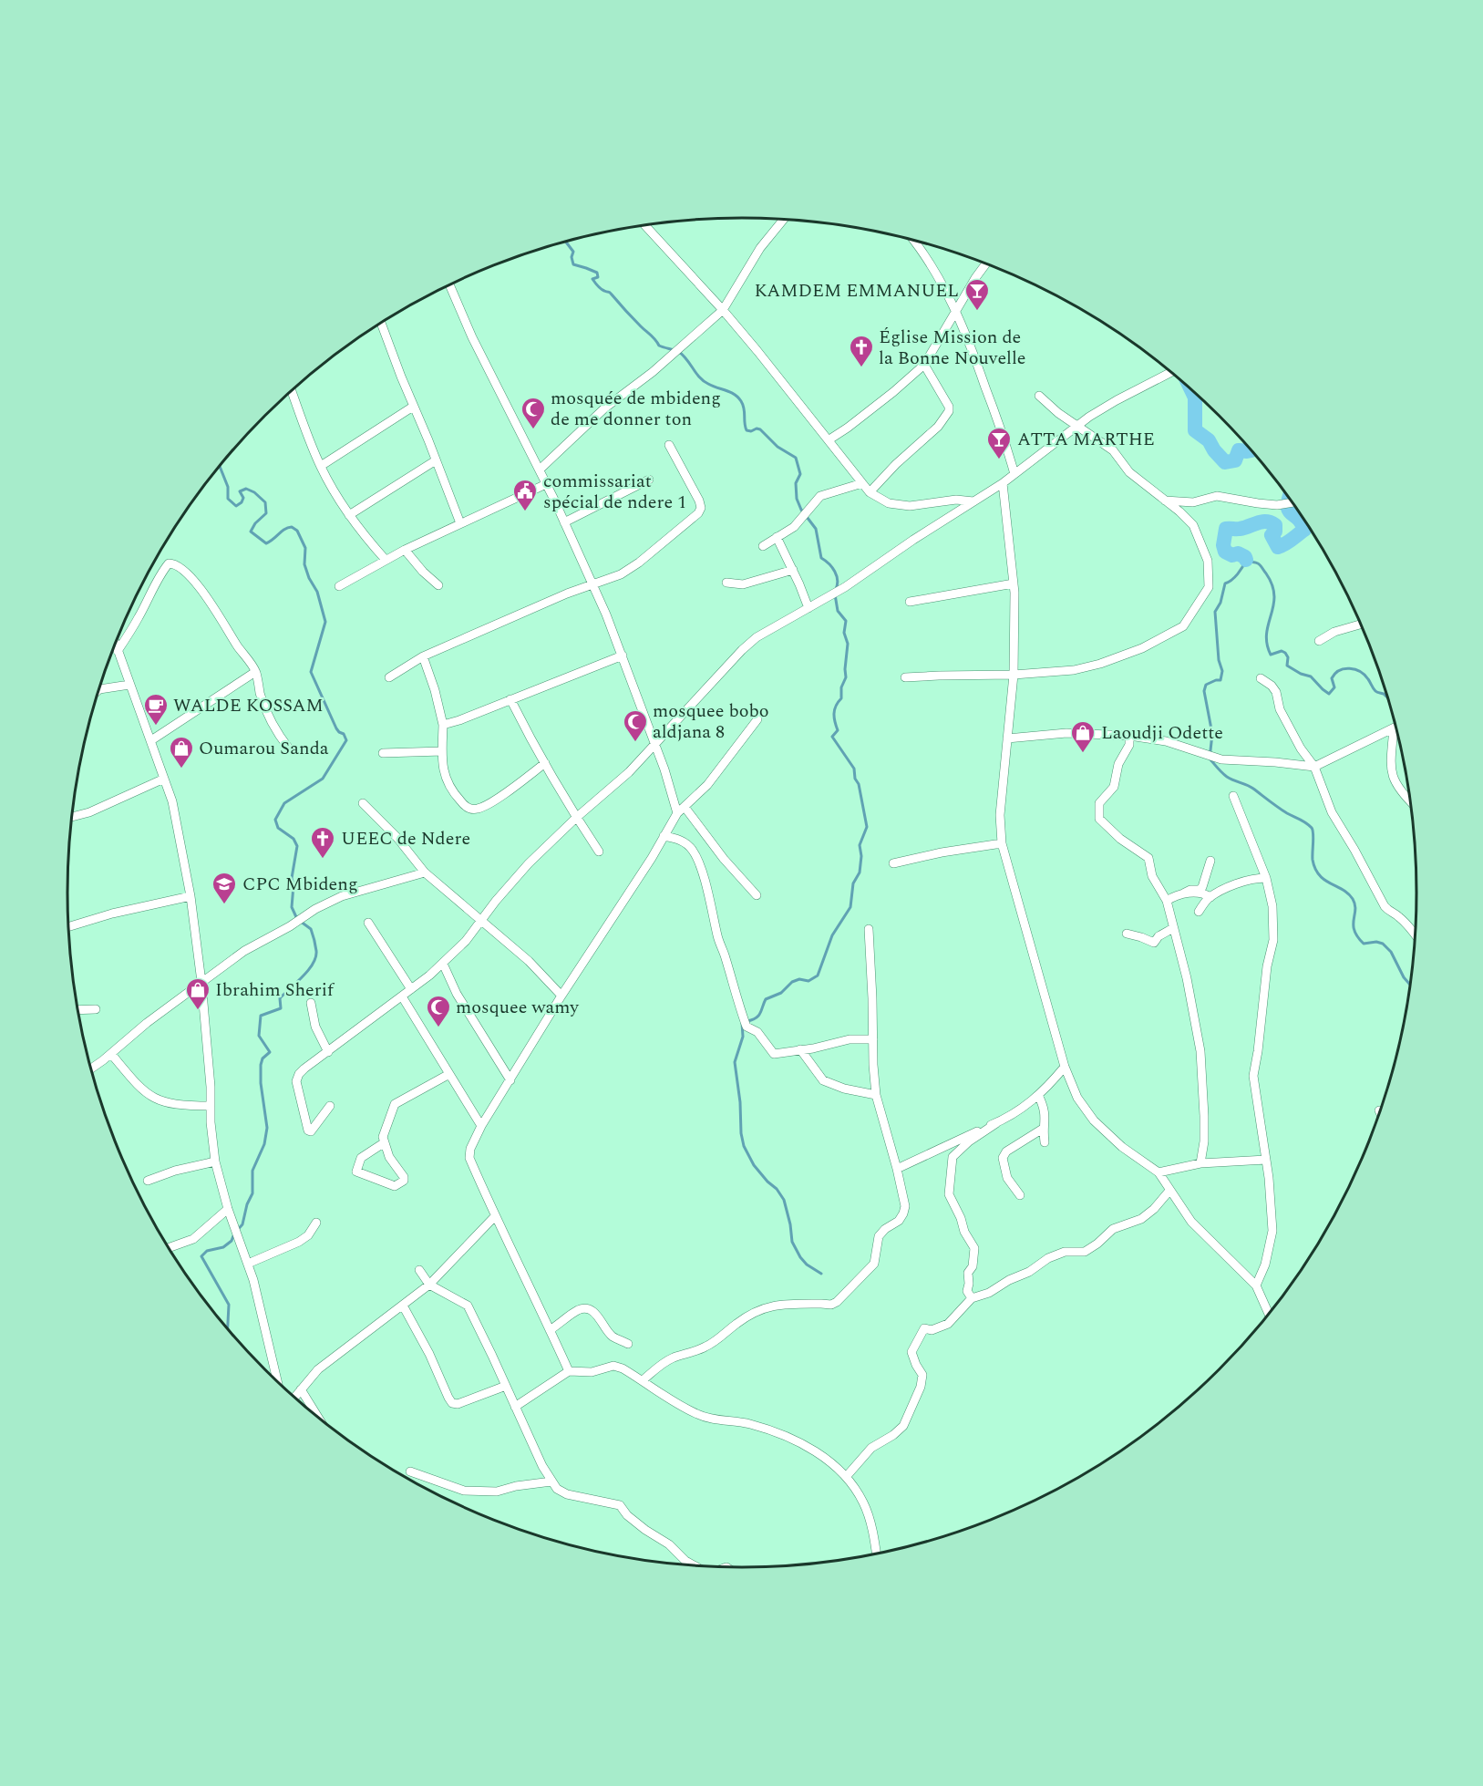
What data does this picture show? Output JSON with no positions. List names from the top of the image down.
{
  "places": {
    "bar": ["KAMDEM EMMANUEL", "ATTA MARTHE"],
    "church": ["Église Mission de la Bonne Nouvelle", "UEEC de Ndere"],
    "mosque": ["mosquée de mbideng de me donner ton", "mosquee bobo aldjana 8", "mosquee wamy"],
    "public building": ["commissariat spécial de ndere 1"],
    "cafe": ["WALDE KOSSAM"],
    "shop": ["Laoudji Odette", "Oumarou Sanda", "Ibrahim Sherif"],
    "school or university": ["CPC Mbideng"]
  }
}
